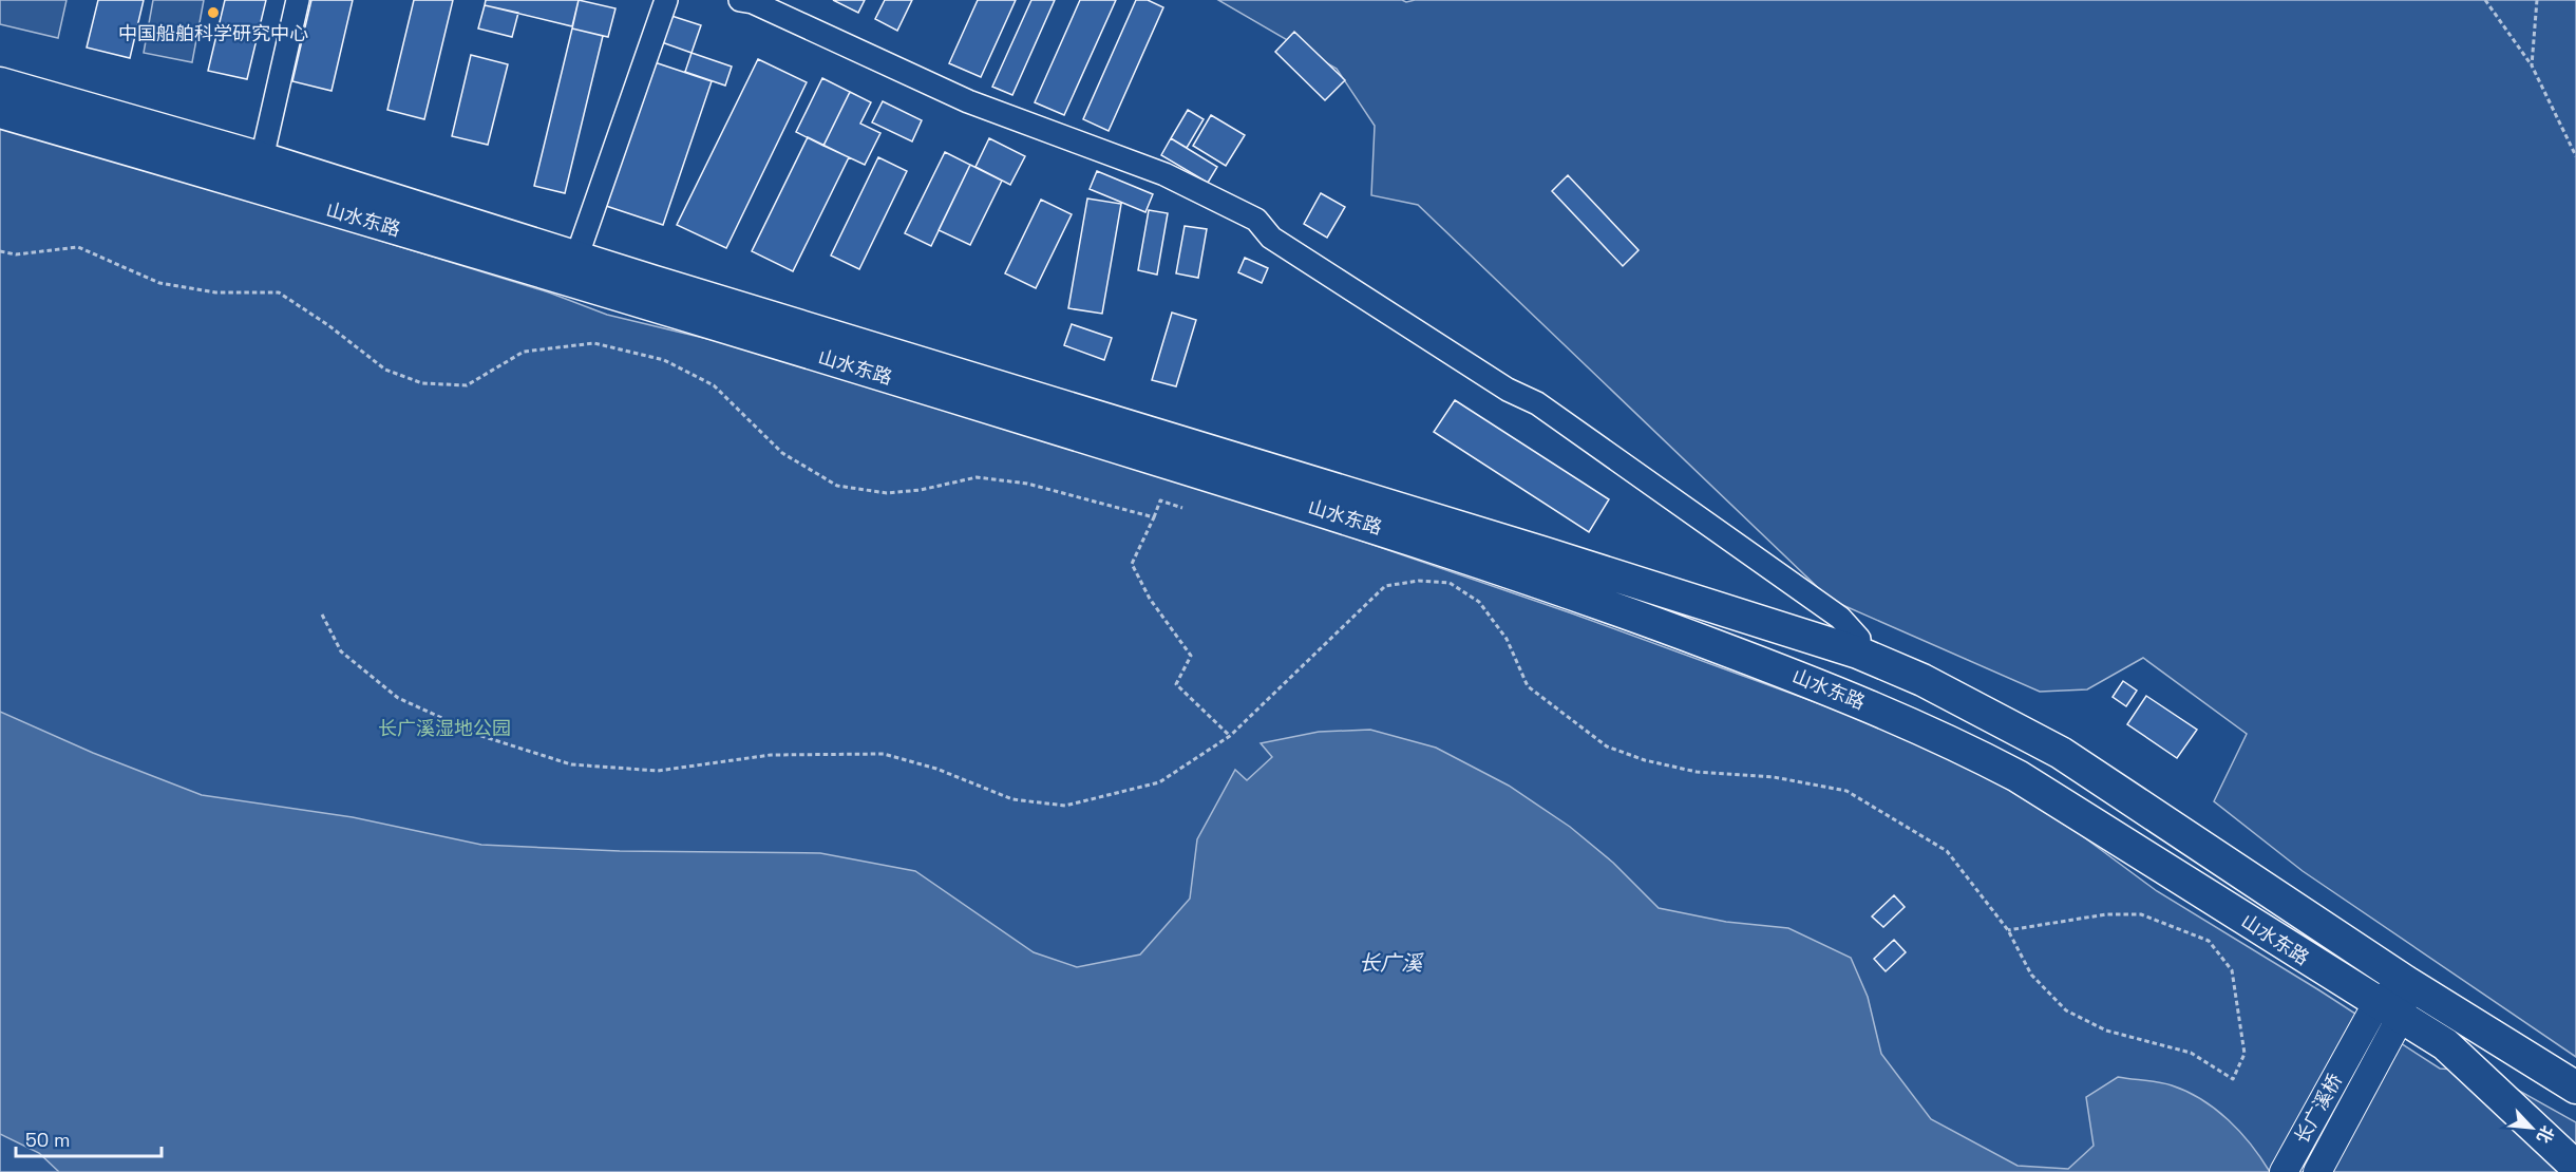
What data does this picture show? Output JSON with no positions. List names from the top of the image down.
{
  "streets": {
    "highway": ["山水东路"],
    "main road": ["长广溪桥"]
  },
  "crossings": [
    ["山水东路", "长广溪桥"]
  ],
  "water": ["长广溪"],
  "parks": ["长广溪湿地公园"],
  "places": ["中国船舶科学研究中心"],
  "scale_bar": "50 m",
  "north": "bottom right"
}
